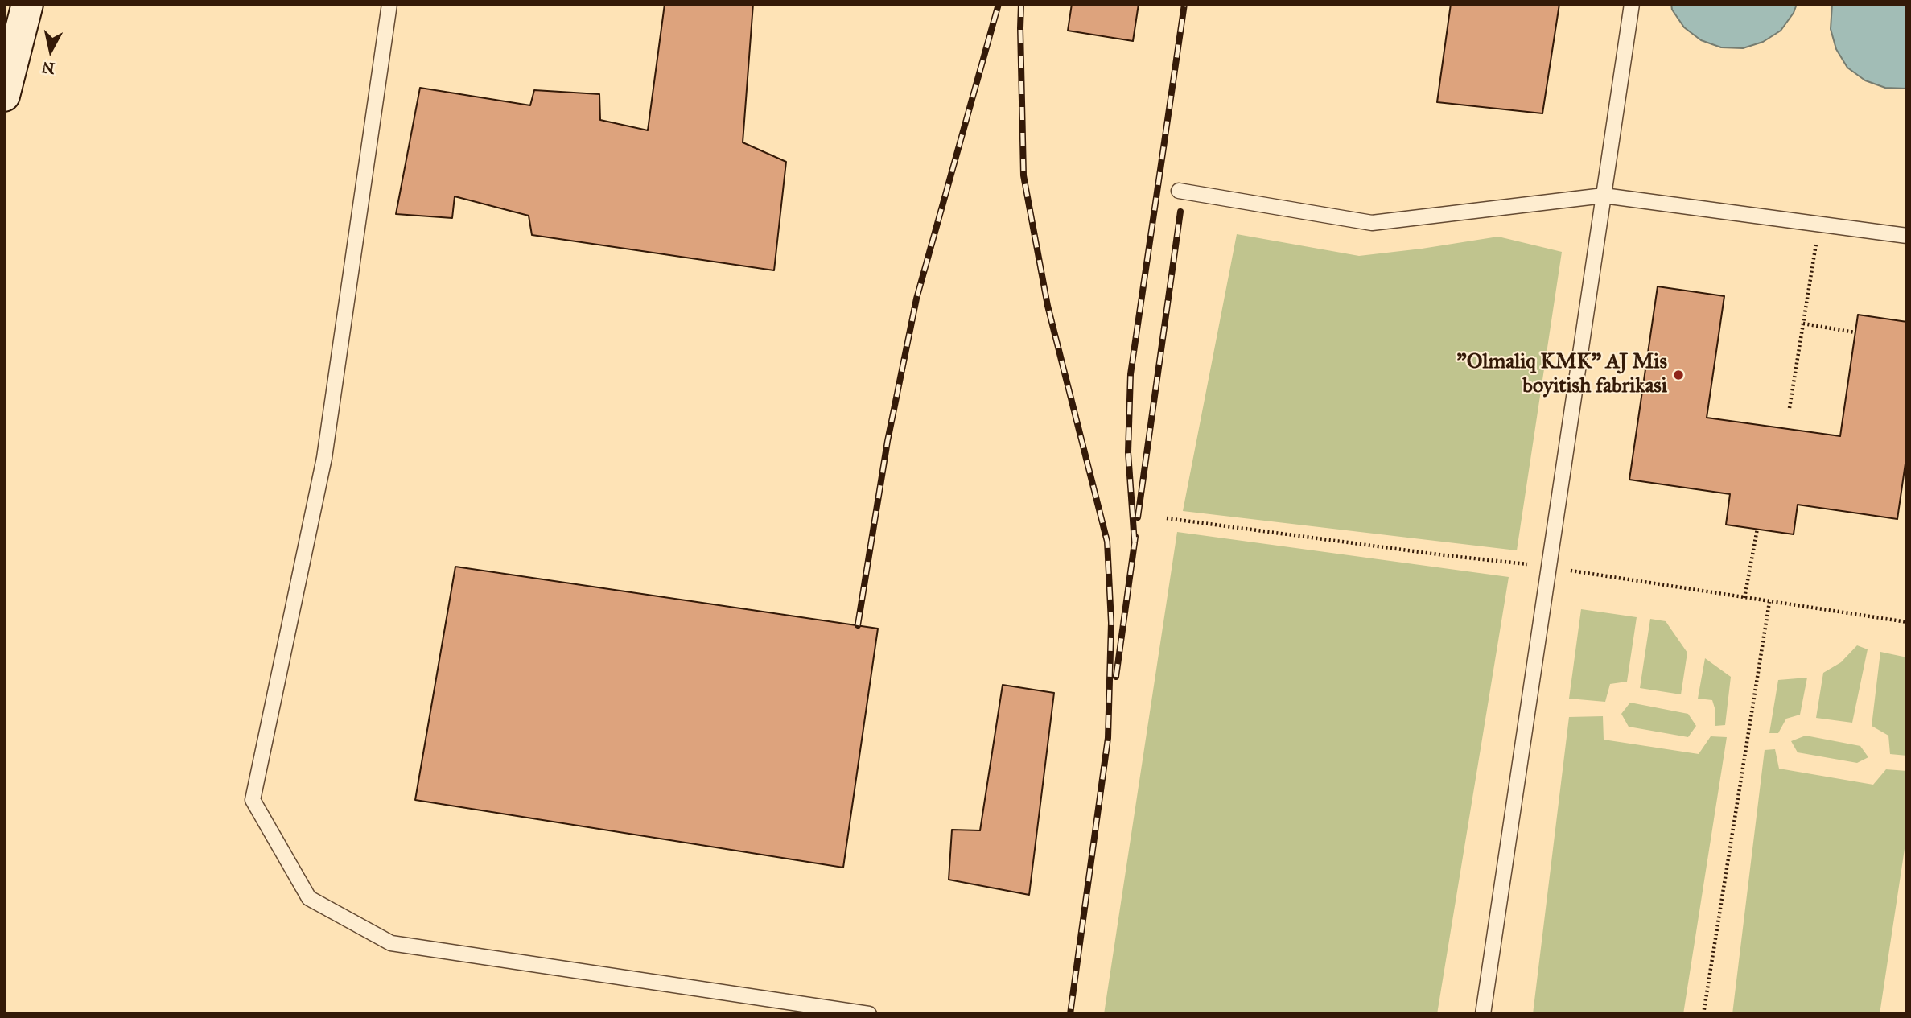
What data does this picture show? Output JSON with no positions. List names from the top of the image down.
{
  "places": ["\"Olmaliq KMK” AJ Mis boyitish fabrikasi"],
  "north": "bottom"
}
